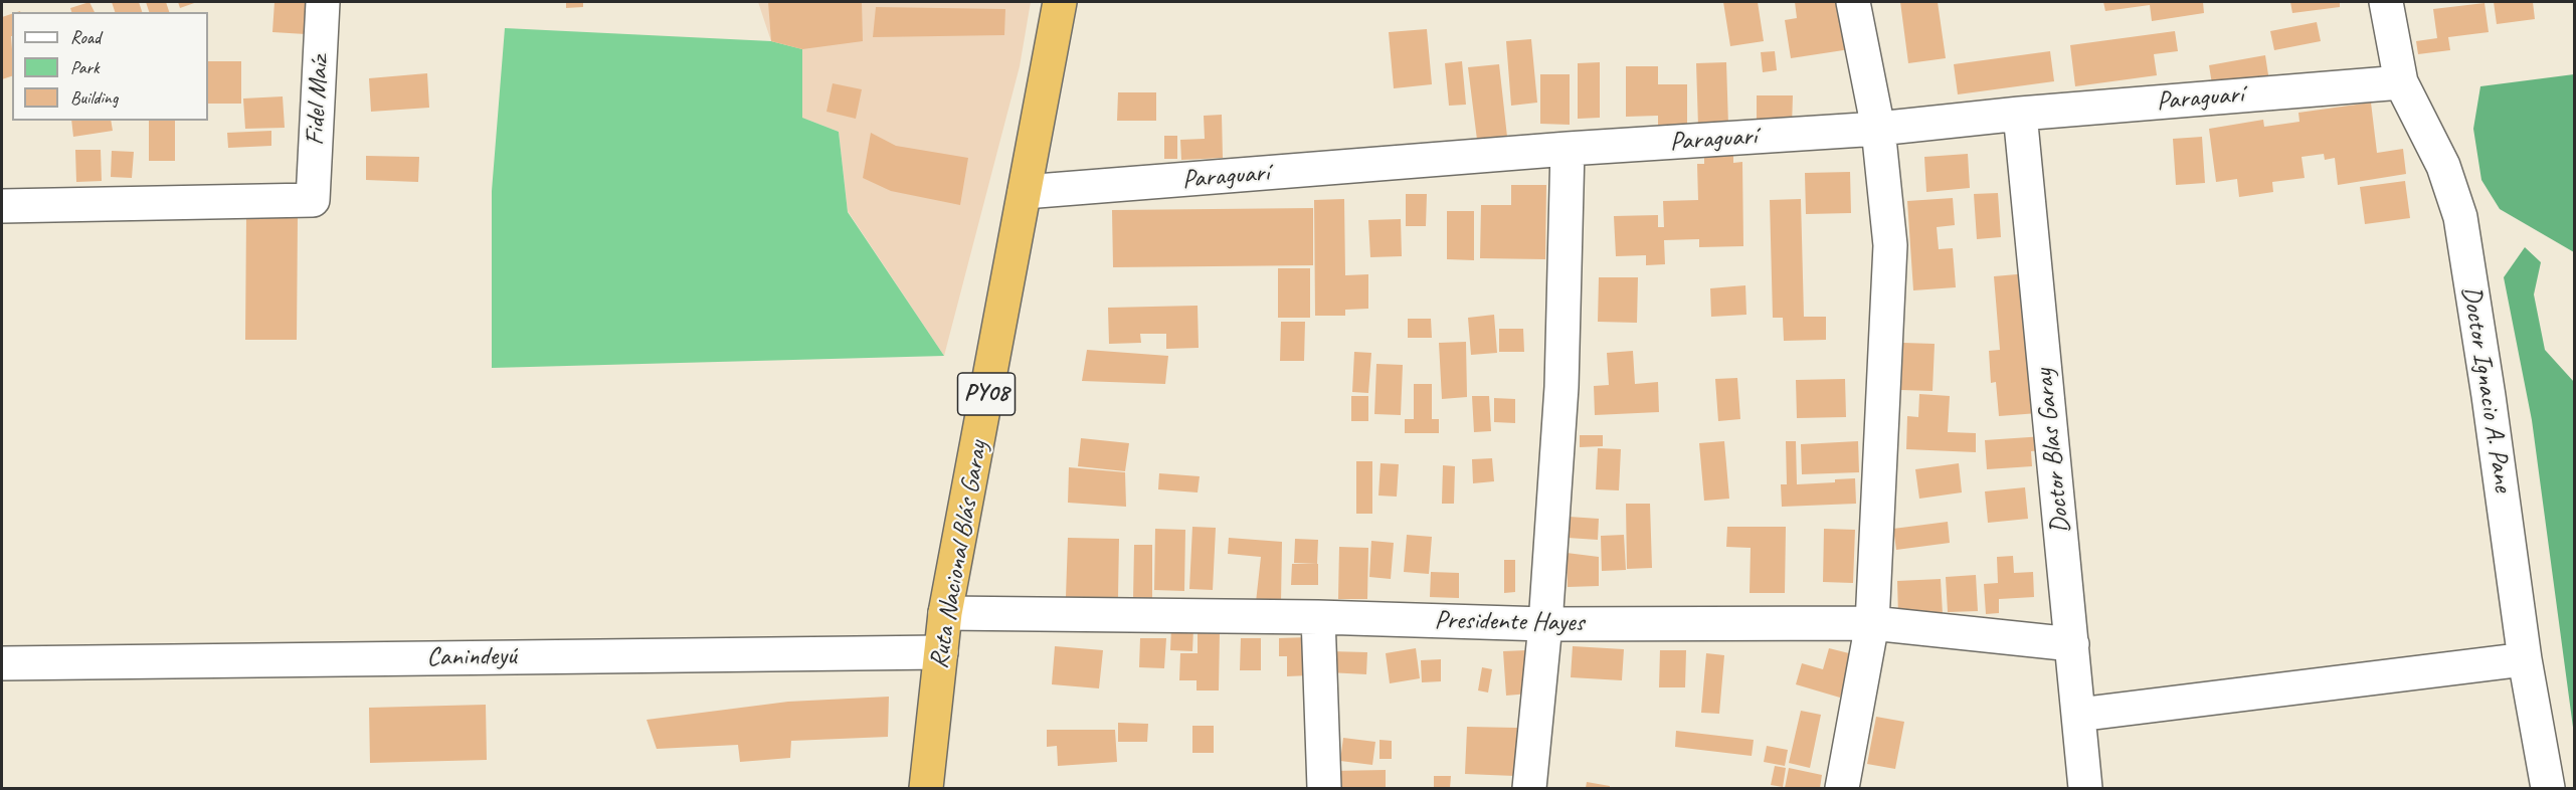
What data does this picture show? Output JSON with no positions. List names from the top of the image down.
{
  "streets": {
    "highway": ["PY08", "Ruta Nacional Blás Garay"],
    "street": [
      "Paraguarí",
      "Fidel Maíz",
      "Doctor Ignacio A. Pane",
      "Doctor Blas Garay",
      "Presidente Hayes",
      "Canindeyú"
    ]
  },
  "crossings": [
    ["Paraguarí", "Doctor Ignacio A. Pane"],
    ["Paraguarí", "Doctor Blas Garay"],
    ["Paraguarí", "Ruta Nacional Blás Garay"],
    ["Doctor Blas Garay", "Presidente Hayes"],
    ["Ruta Nacional Blás Garay", "Presidente Hayes"],
    ["Ruta Nacional Blás Garay", "Canindeyú"]
  ],
  "legend": ["Road", "Park", "Building"]
}
